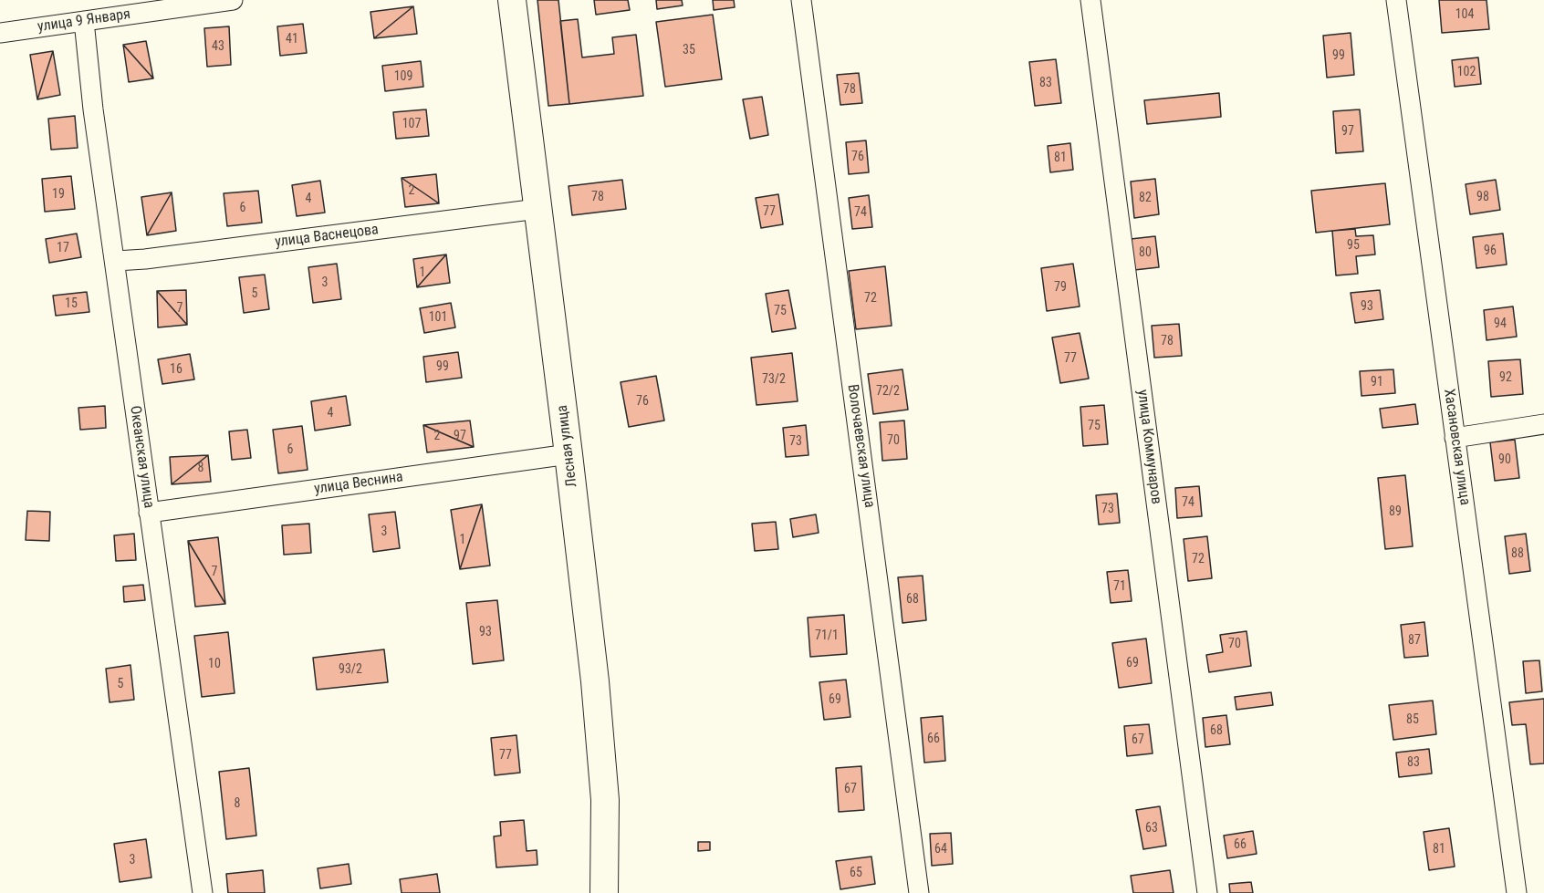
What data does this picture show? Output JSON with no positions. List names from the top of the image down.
{
  "streets": {
    "street": [
      "улица 9 Января",
      "улица Васнецова",
      "Лесная улица",
      "Волочаевская улица",
      "улица Коммунаров",
      "Хасановская улица",
      "Океанская улица",
      "улица Веснина"
    ]
  },
  "crossings": [
    ["улица 9 Января", "Океанская улица"],
    ["улица Васнецова", "Лесная улица"],
    ["улица Васнецова", "Океанская улица"],
    ["Лесная улица", "улица Веснина"],
    ["Океанская улица", "улица Веснина"]
  ],
  "house_numbers": [
    "104",
    "41",
    "43",
    "35",
    "99",
    "102",
    "109",
    "83",
    "78",
    "107",
    "97",
    "76",
    "81",
    "2",
    "19",
    "78",
    "98",
    "82",
    "4",
    "6",
    "77",
    "74",
    "95",
    "17",
    "96",
    "80",
    "1",
    "3",
    "79",
    "5",
    "72",
    "15",
    "93",
    "7",
    "75",
    "101",
    "94",
    "78",
    "77",
    "99",
    "16",
    "92",
    "73/2",
    "91",
    "72/2",
    "76",
    "4",
    "75",
    "2",
    "97",
    "70",
    "73",
    "6",
    "90",
    "8",
    "74",
    "73",
    "89",
    "3",
    "1",
    "88",
    "72",
    "7",
    "71",
    "68",
    "93",
    "71/1",
    "87",
    "70",
    "69",
    "10",
    "93/2",
    "5",
    "69",
    "85",
    "68",
    "66",
    "67",
    "77",
    "83",
    "67",
    "8",
    "63",
    "66",
    "64",
    "81",
    "3",
    "65"
  ]
}
